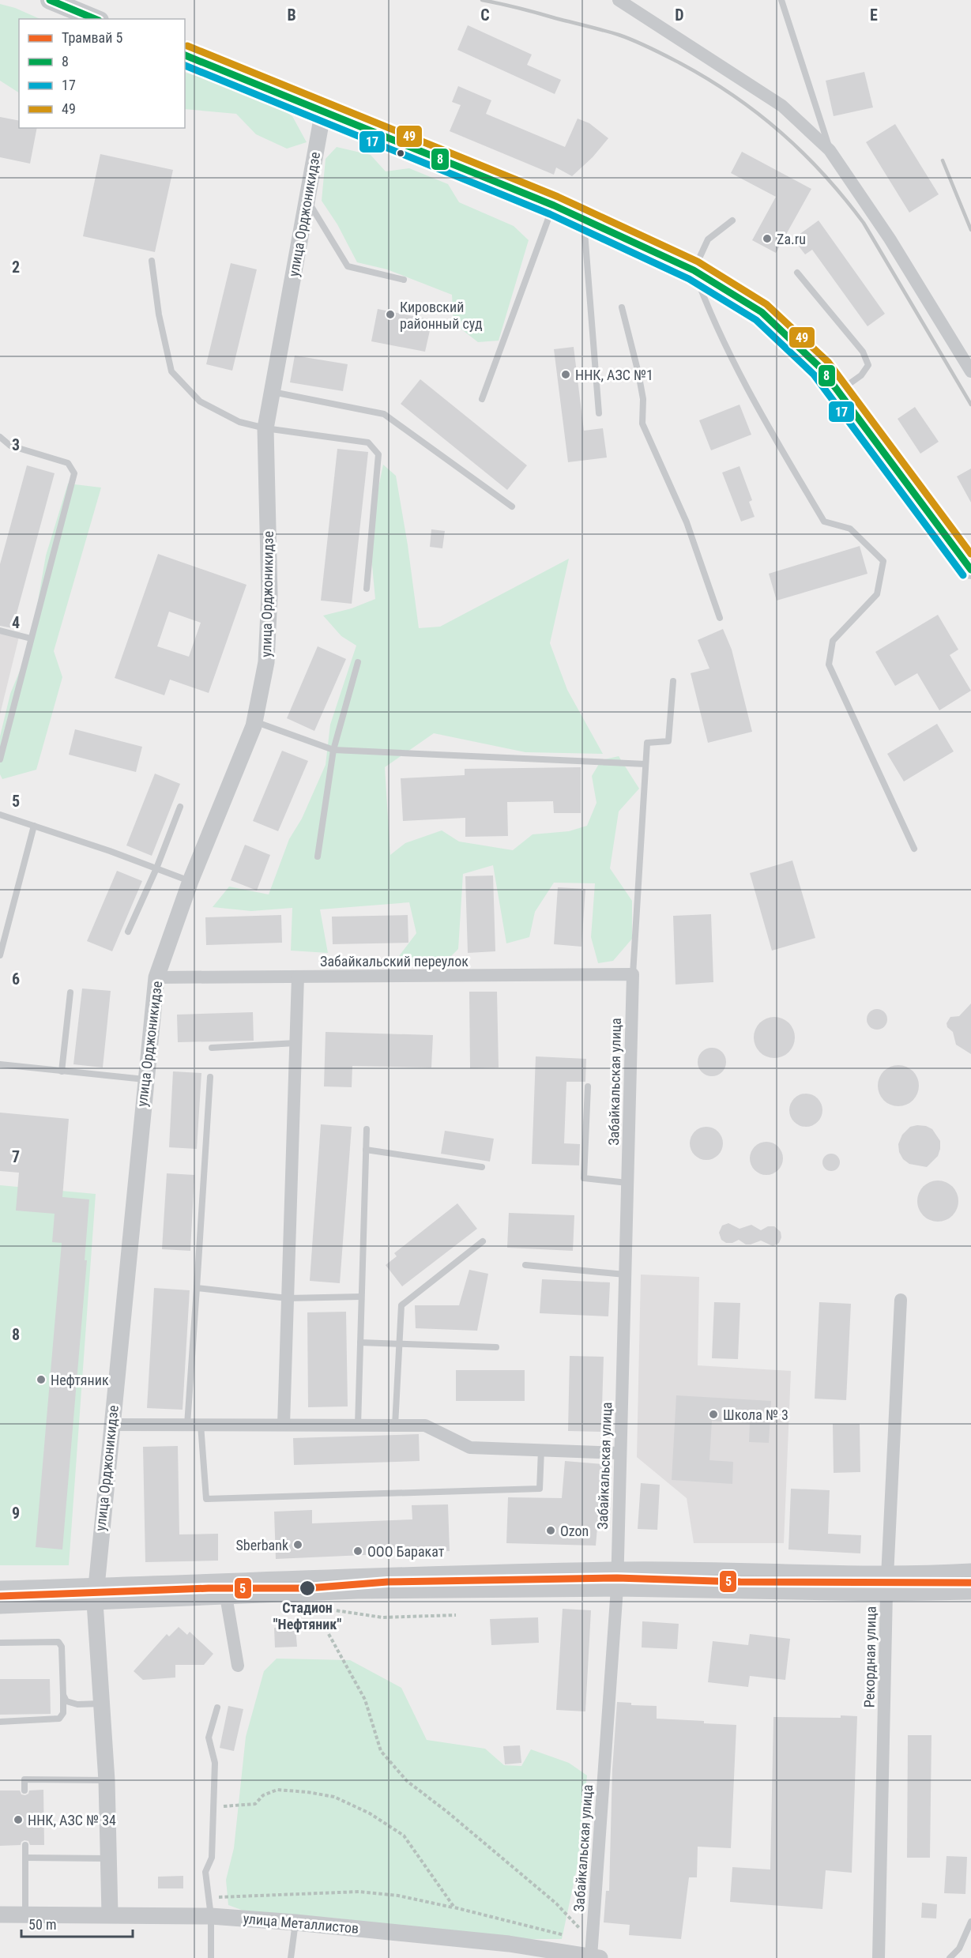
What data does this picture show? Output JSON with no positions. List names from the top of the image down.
{
  "streets": {
    "street": [
      "улица Орджоникидзе",
      "Забайкальский переулок",
      "Забайкальская улица",
      "Рекордная улица",
      "улица Металлистов"
    ]
  },
  "crossings": [
    ["улица Орджоникидзе", "Забайкальский переулок"],
    ["улица Орджоникидзе", "улица Металлистов"],
    ["Забайкальский переулок", "Забайкальская улица"],
    ["Забайкальская улица", "улица Металлистов"]
  ],
  "places": [
    "Za.ru",
    "Кировский районный суд",
    "ННК, АЗС №1",
    "Нефтяник",
    "Школа № 3",
    "Ozon",
    "Sberbank",
    "ООО Баракат",
    "Стадион \"Нефтяник\"",
    "ННК, АЗС № 34"
  ],
  "lines": [
    "transit line 8",
    "transit line 49",
    "transit line 17",
    "tram line 5"
  ],
  "legend": [
    "Трамвай 5",
    "8",
    "17",
    "49"
  ],
  "scale_bar": "50 m",
  "grid": {
    "columns": [
      "B",
      "C",
      "D",
      "E"
    ],
    "rows": [
      "2",
      "3",
      "4",
      "5",
      "6",
      "7",
      "8",
      "9"
    ]
  }
}
